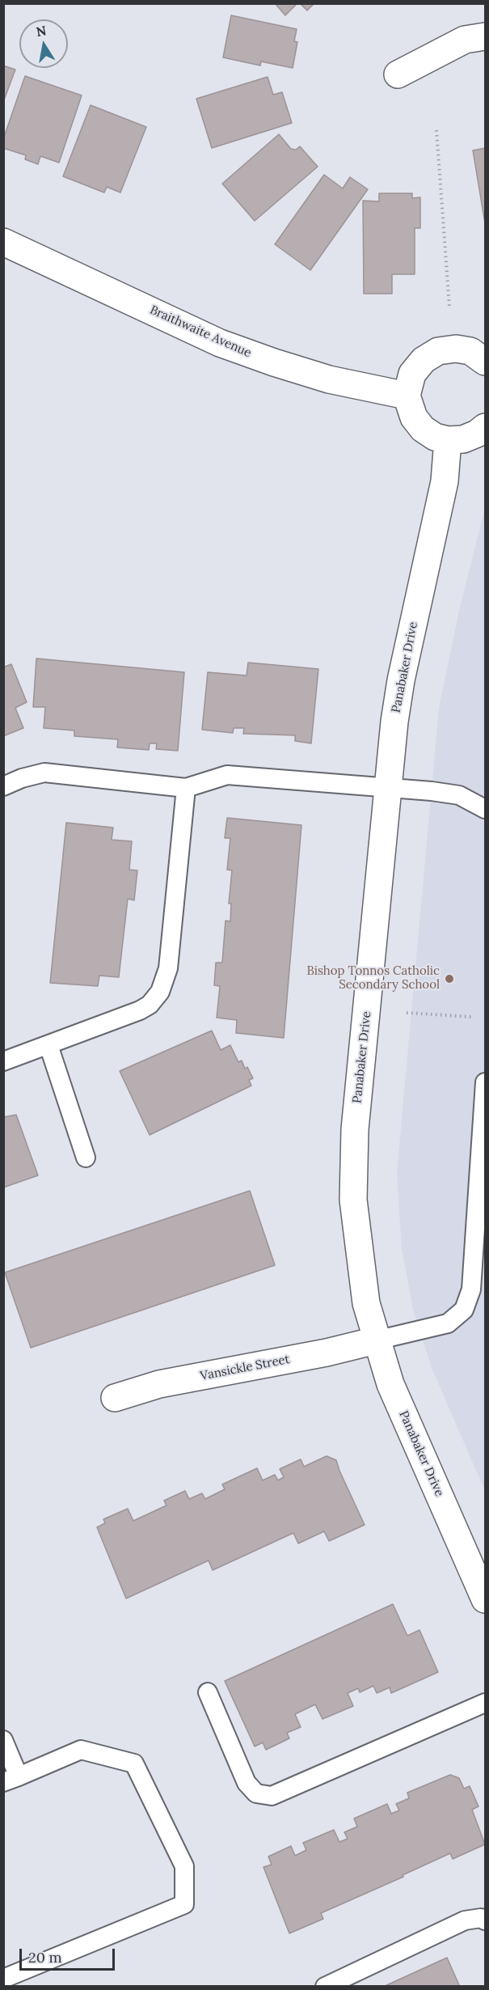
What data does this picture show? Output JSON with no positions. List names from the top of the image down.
{
  "streets": {
    "street": ["Braithwaite Avenue", "Panabaker Drive", "Vansickle Street"]
  },
  "crossings": [
    ["Panabaker Drive", "Vansickle Street"]
  ],
  "places": ["Bishop Tonnos Catholic Secondary School"],
  "scale_bar": "20 m",
  "north": "top"
}
